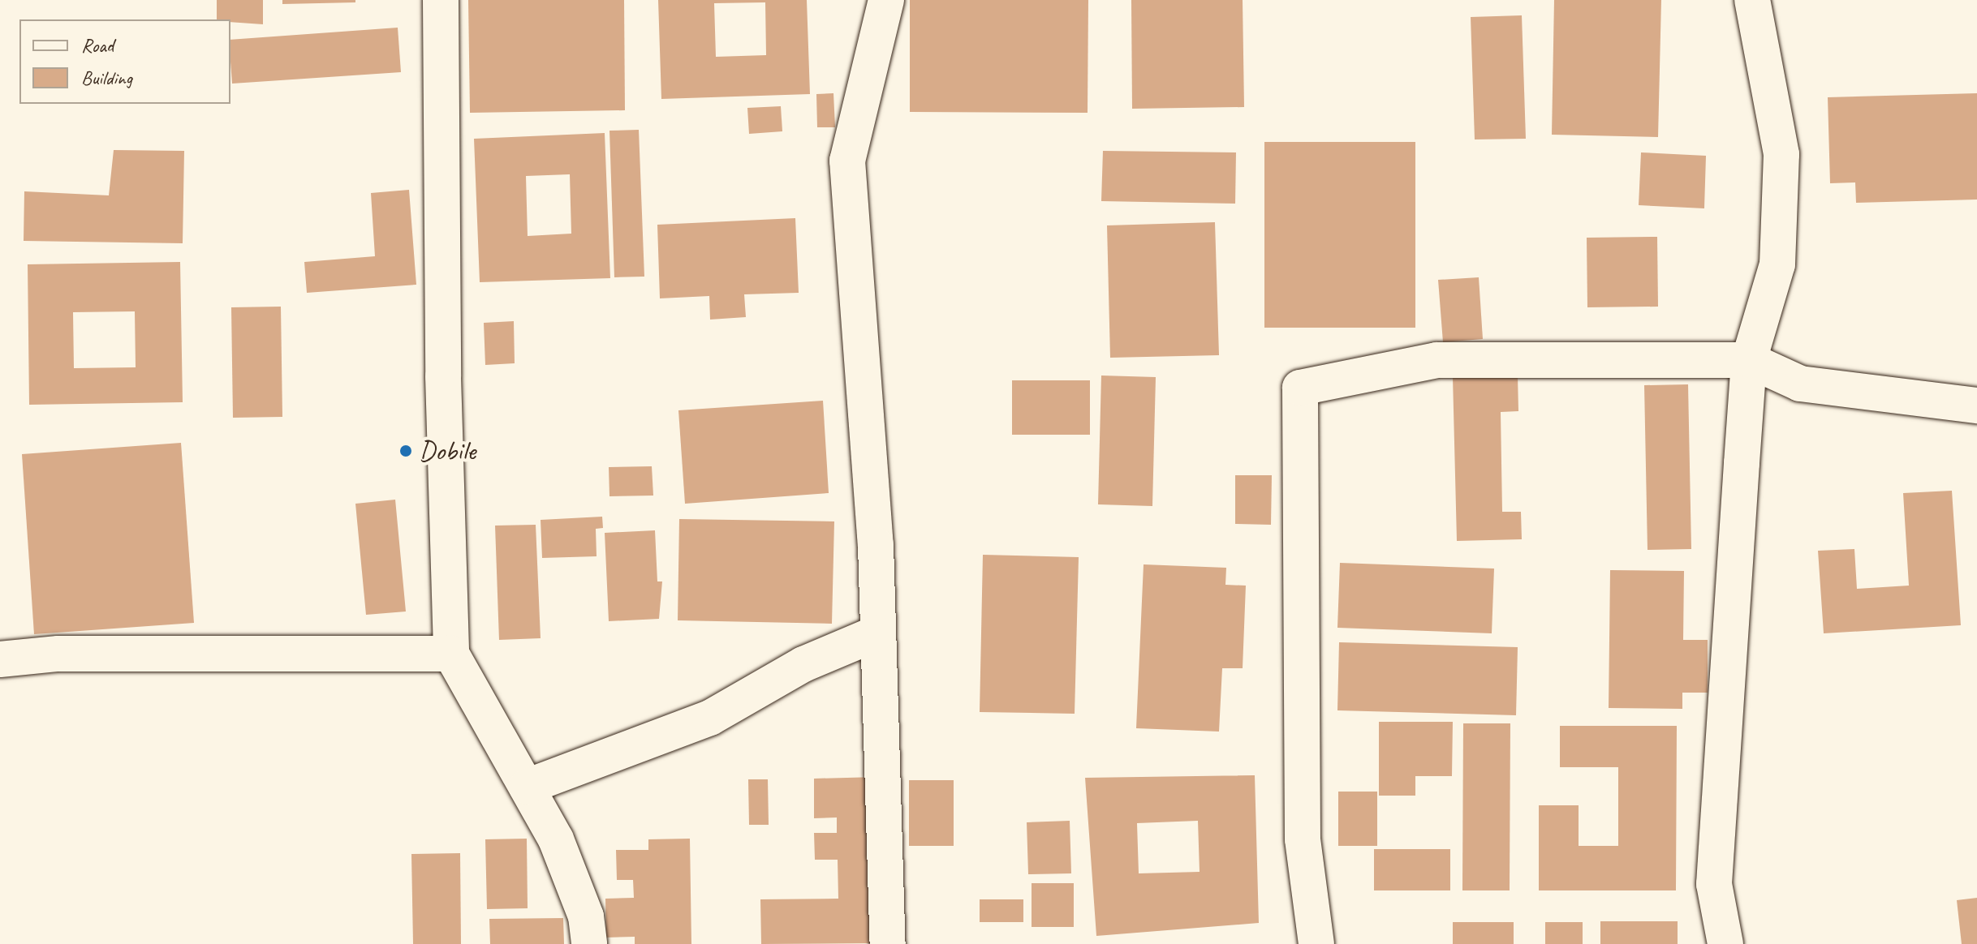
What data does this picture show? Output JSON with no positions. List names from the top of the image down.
{
  "places": ["Dobile"],
  "legend": ["Road", "Building"]
}
